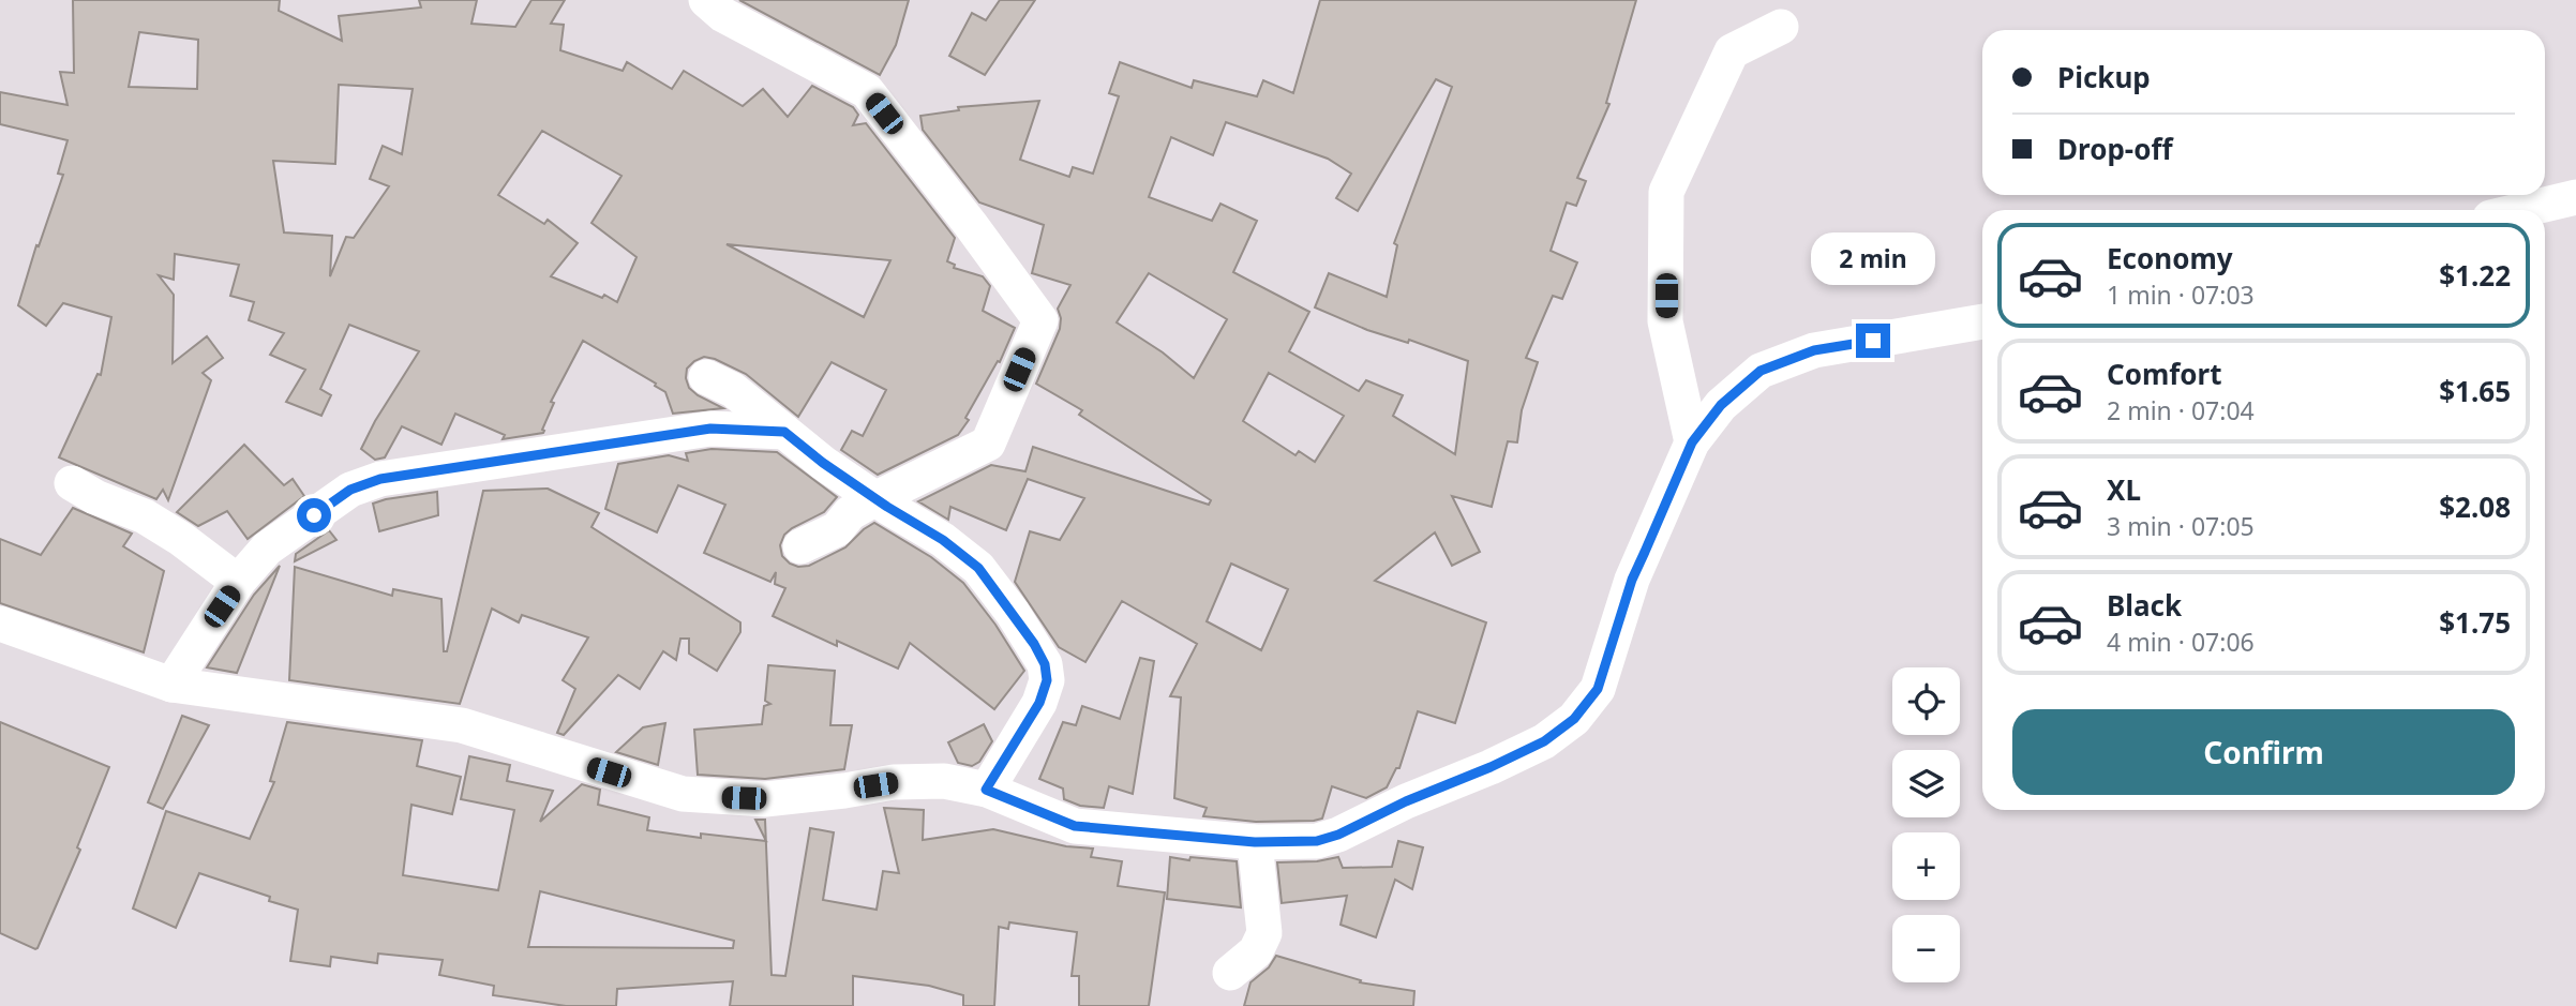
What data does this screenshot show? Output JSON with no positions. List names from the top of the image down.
{
  "page": {
    "banner": ["Pickup", "Drop-off"],
    "list": [
      {
        "name": "Economy",
        "note": "1 min · 07:03",
        "value": "$1.22"
      },
      {
        "name": "Comfort",
        "note": "2 min · 07:04",
        "value": "$1.65"
      },
      {
        "name": "XL",
        "note": "3 min · 07:05",
        "value": "$2.08"
      },
      {
        "name": "Black",
        "note": "4 min · 07:06",
        "value": "$1.75"
      }
    ],
    "bubble": "2 min",
    "map_buttons": ["+", "−"],
    "buttons": "Confirm"
  }
}
